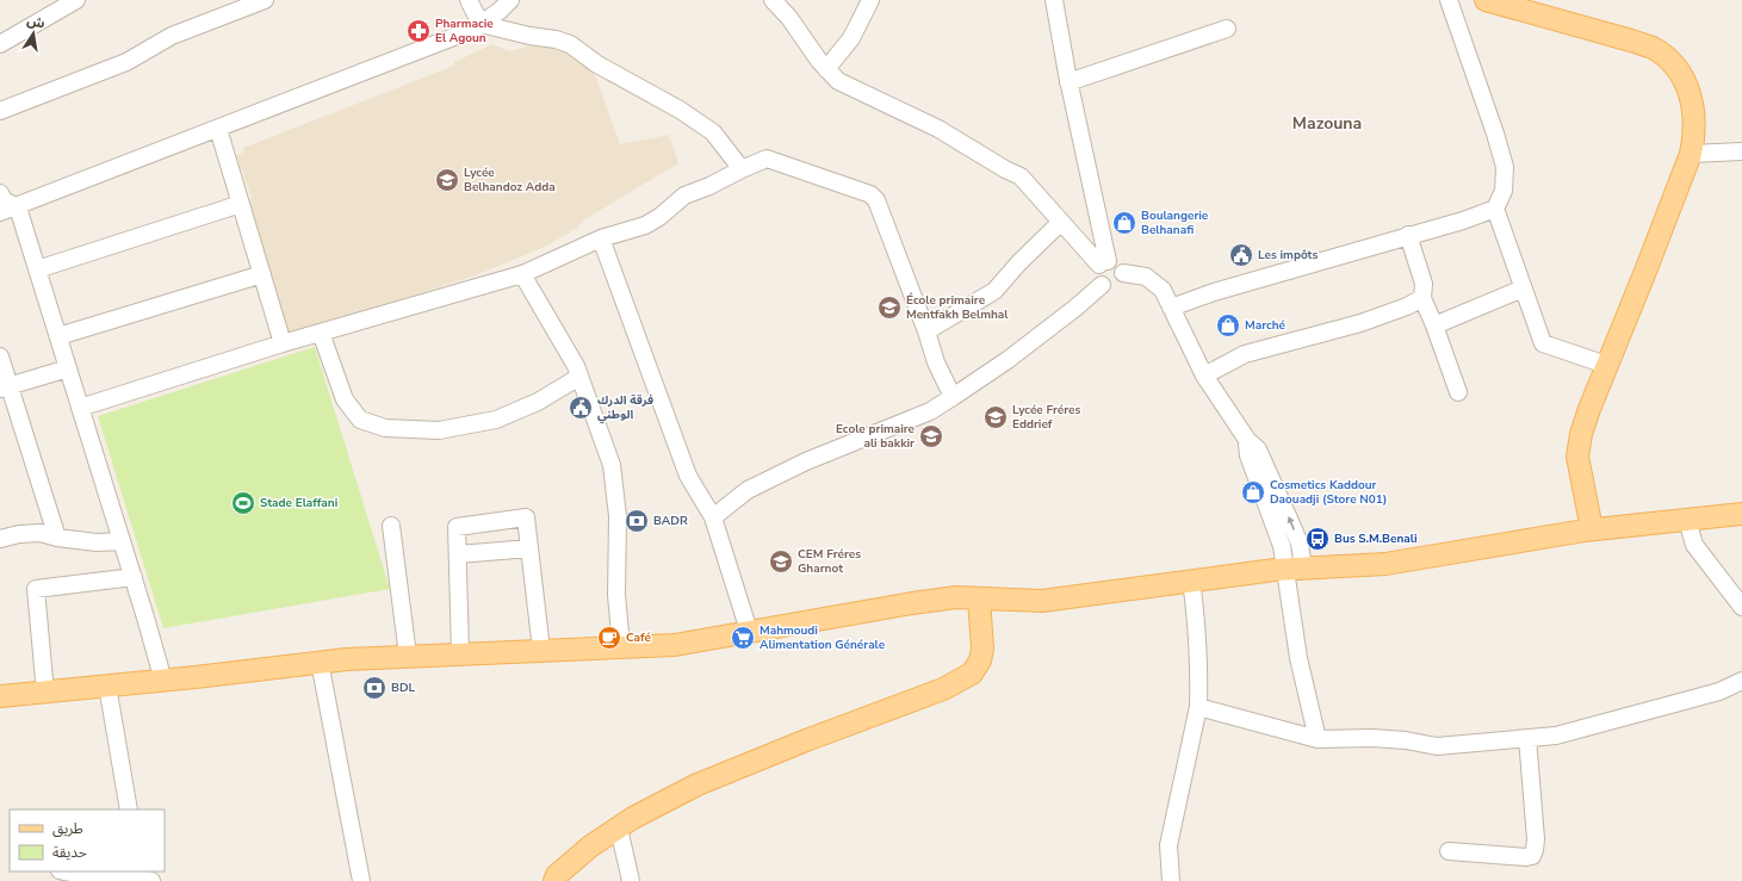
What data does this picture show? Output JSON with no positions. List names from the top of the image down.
{
  "districts": ["Mazouna"],
  "places": {
    "pharmacy": ["Pharmacie El Agoun"],
    "school or university": [
      "Lycée Belhandoz Adda",
      "École primaire Mentfakh Belmhal",
      "Lycée Fréres Eddrief",
      "Ecole primaire ali bakkir",
      "CEM Fréres Gharnot"
    ],
    "shop": ["Boulangerie Belhanafi", "Marché", "Cosmetics Kaddour Daouadji (Store N01)"],
    "public building": ["Les impôts", "فرقة الدرك الوطني"],
    "sports": ["Stade Elaffani"],
    "bank": ["BADR", "BDL"],
    "bus stop": ["Bus S.M.Benali"],
    "cafe": ["Café"],
    "supermarket": ["Mahmoudi Alimentation Générale"]
  },
  "legend": ["طريق", "حديقة"],
  "north": "top"
}
